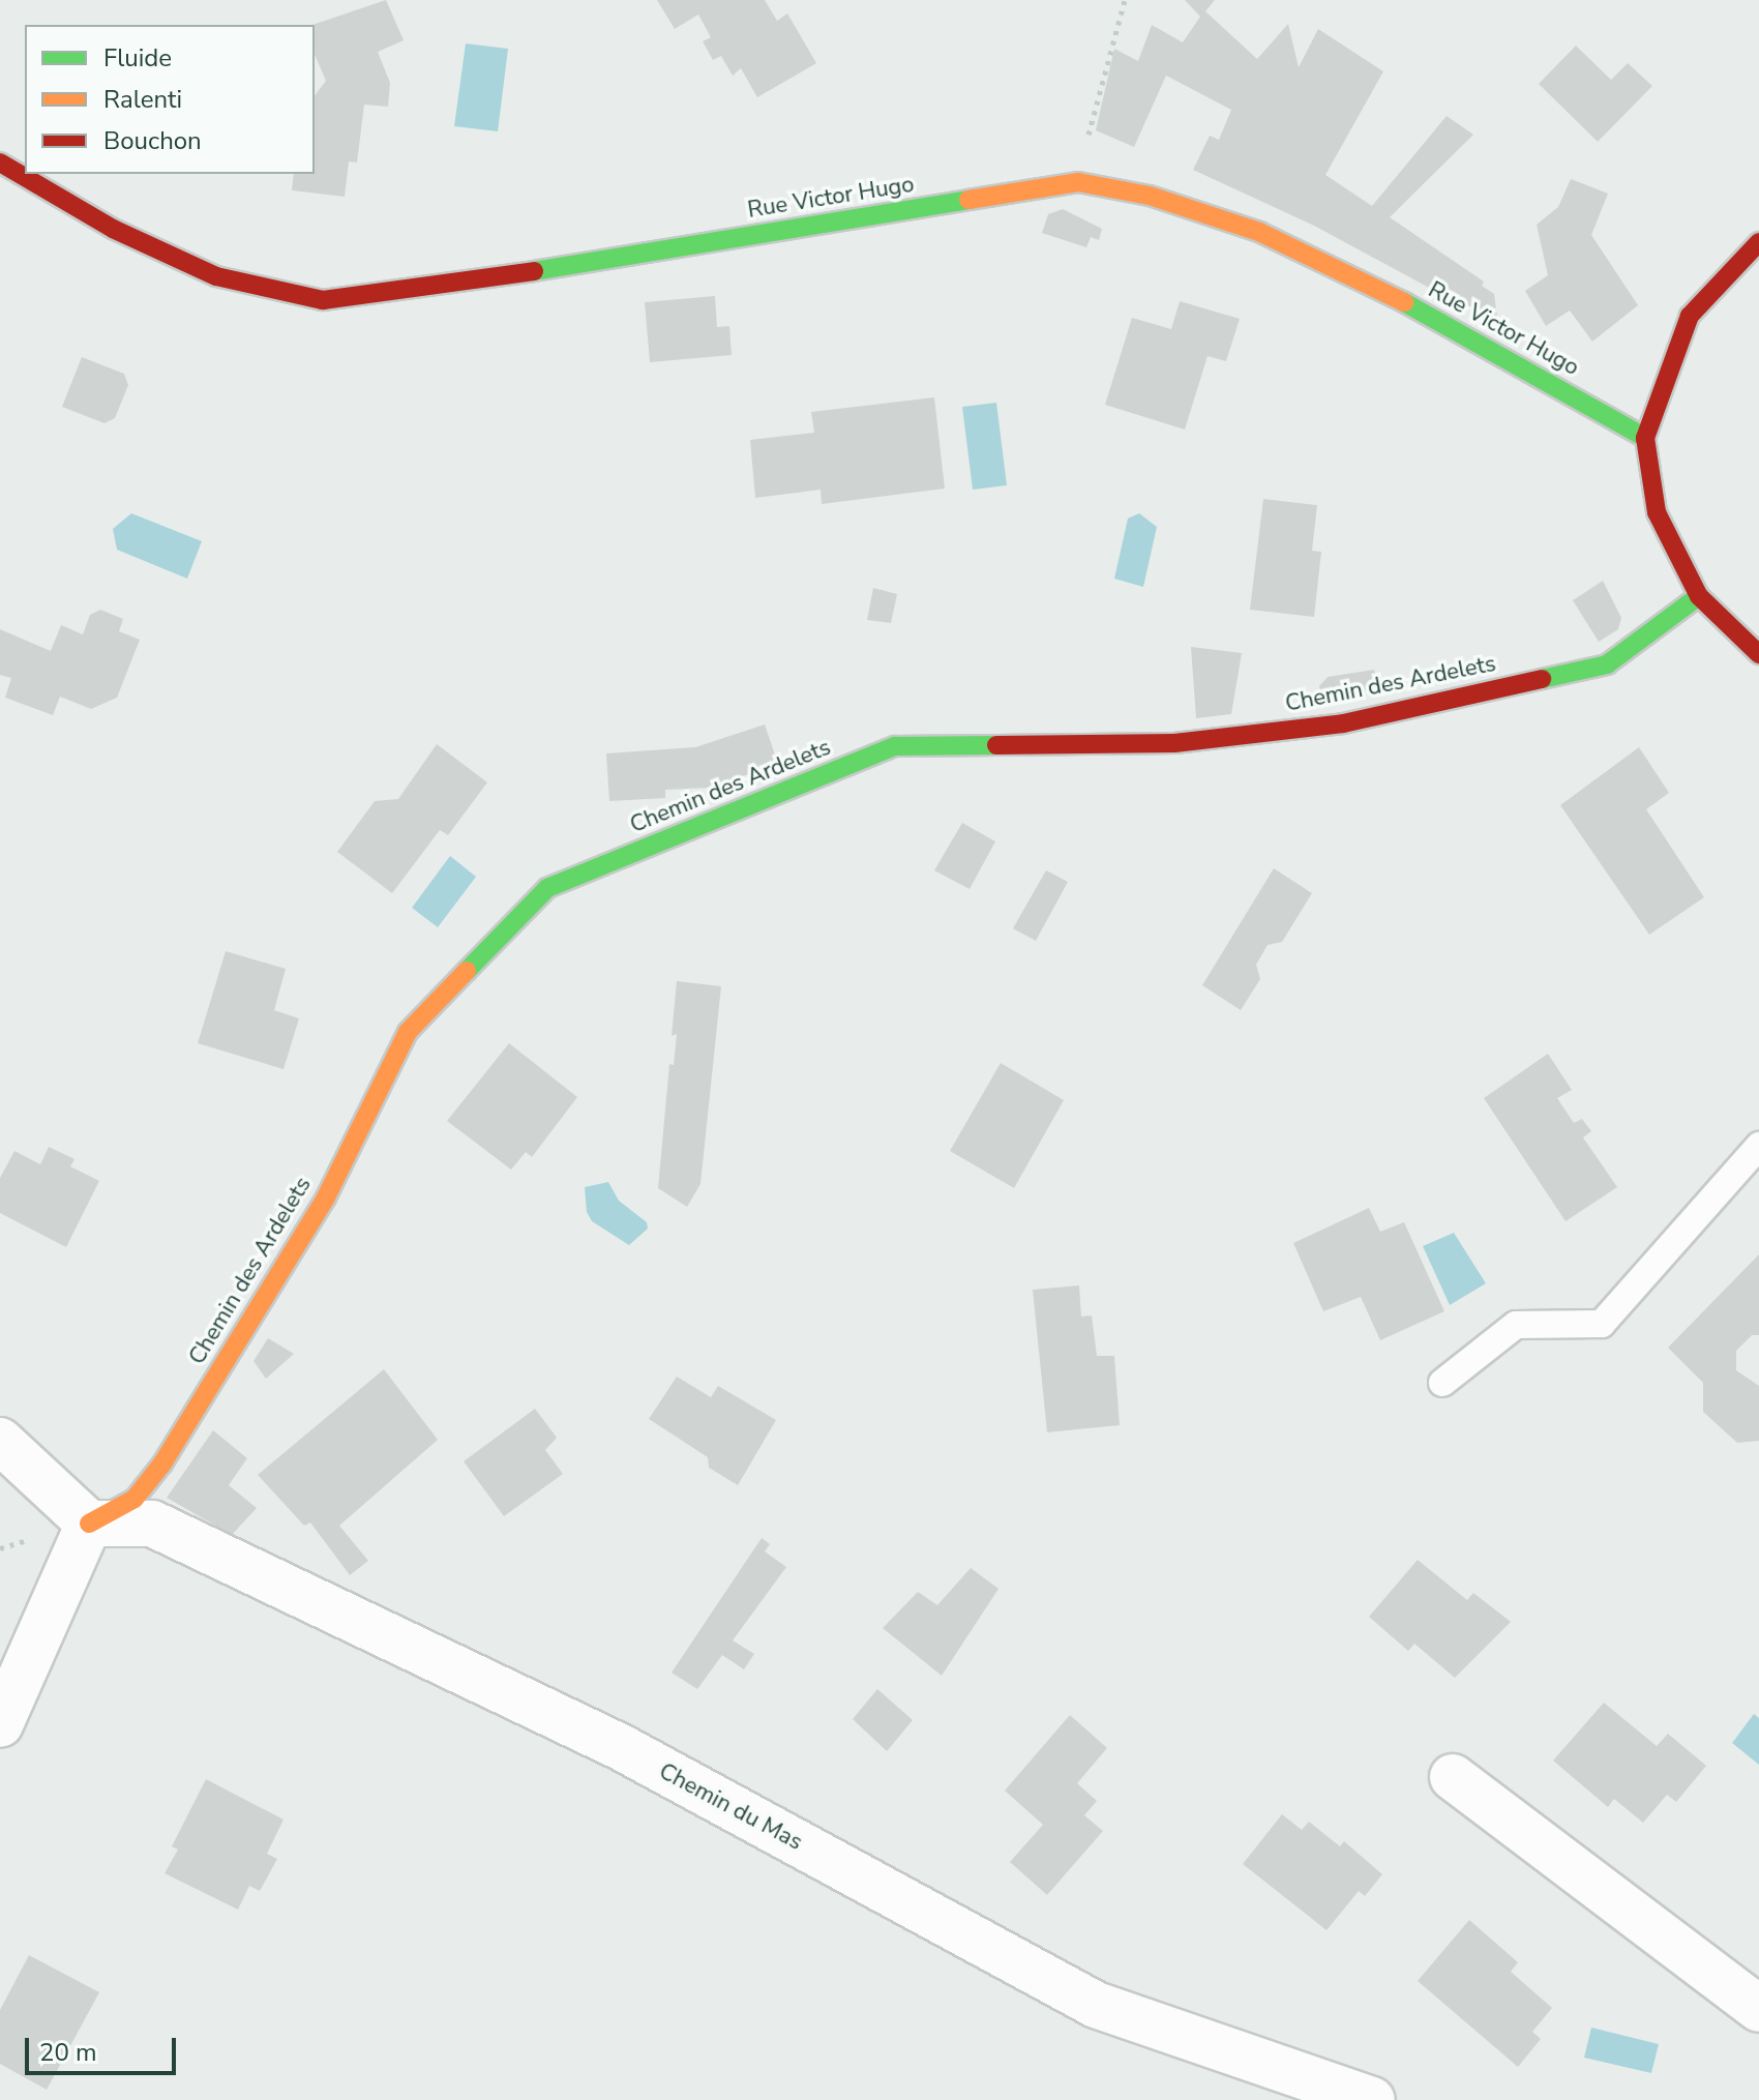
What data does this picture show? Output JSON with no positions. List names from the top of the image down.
{
  "streets": {
    "street": ["Rue Victor Hugo", "Chemin des Ardelets", "Chemin du Mas"]
  },
  "crossings": [
    ["Chemin des Ardelets", "Chemin du Mas"]
  ],
  "legend": ["Fluide", "Ralenti", "Bouchon"],
  "scale_bar": "20 m"
}
